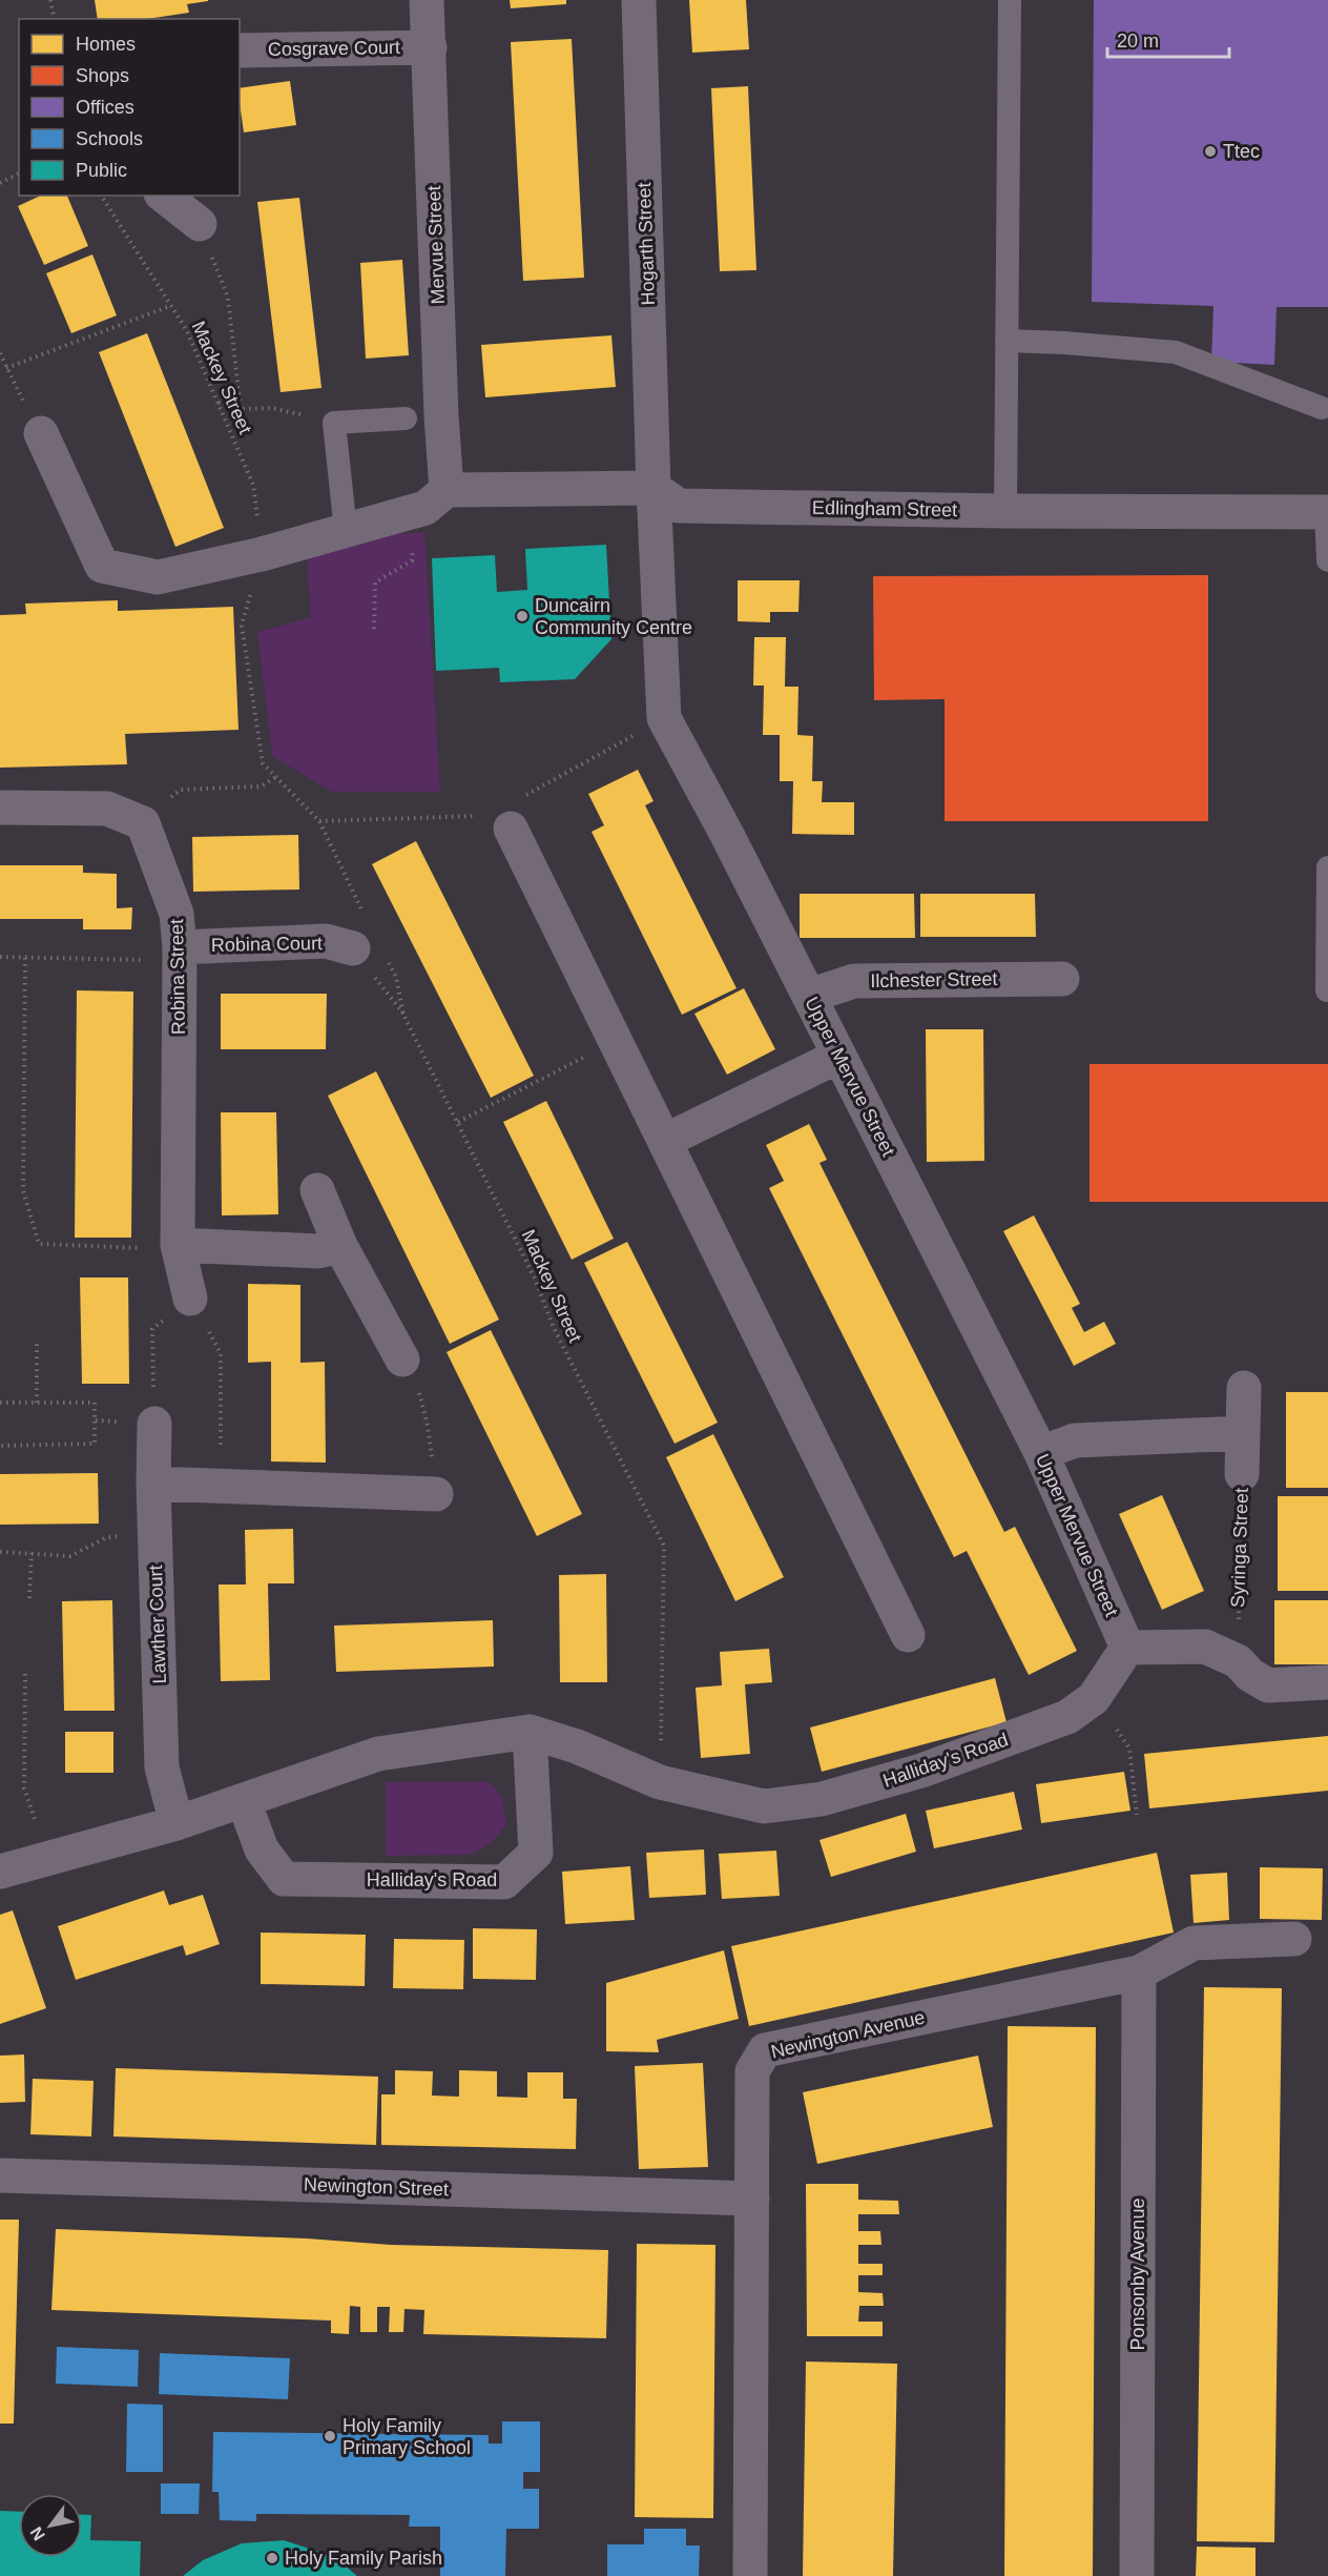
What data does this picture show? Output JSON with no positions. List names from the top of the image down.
{
  "streets": {
    "street": [
      "Cosgrave Court",
      "Hogarth Street",
      "Mervue Street",
      "Edlingham Street",
      "Robina Court",
      "Robina Street",
      "Ilchester Street",
      "Upper Mervue Street",
      "Syringa Street",
      "Lawther Court",
      "Halliday's Road",
      "Newington Avenue",
      "Newington Street",
      "Ponsonby Avenue"
    ],
    "path": ["Mackey Street"]
  },
  "crossings": [
    ["Cosgrave Court", "Mervue Street"],
    ["Hogarth Street", "Edlingham Street"],
    ["Hogarth Street", "Upper Mervue Street"],
    ["Mackey Street", "Halliday's Road"],
    ["Edlingham Street", "Upper Mervue Street"],
    ["Robina Court", "Robina Street"],
    ["Ilchester Street", "Upper Mervue Street"],
    ["Upper Mervue Street", "Halliday's Road"],
    ["Lawther Court", "Halliday's Road"],
    ["Newington Avenue", "Newington Street"],
    ["Newington Avenue", "Ponsonby Avenue"]
  ],
  "places": [
    "Ttec",
    "Duncairn Community Centre",
    "Holy Family Primary School",
    "Holy Family Parish"
  ],
  "legend": [
    "Homes",
    "Shops",
    "Offices",
    "Schools",
    "Public"
  ],
  "scale_bar": "20 m",
  "north": "bottom left"
}
